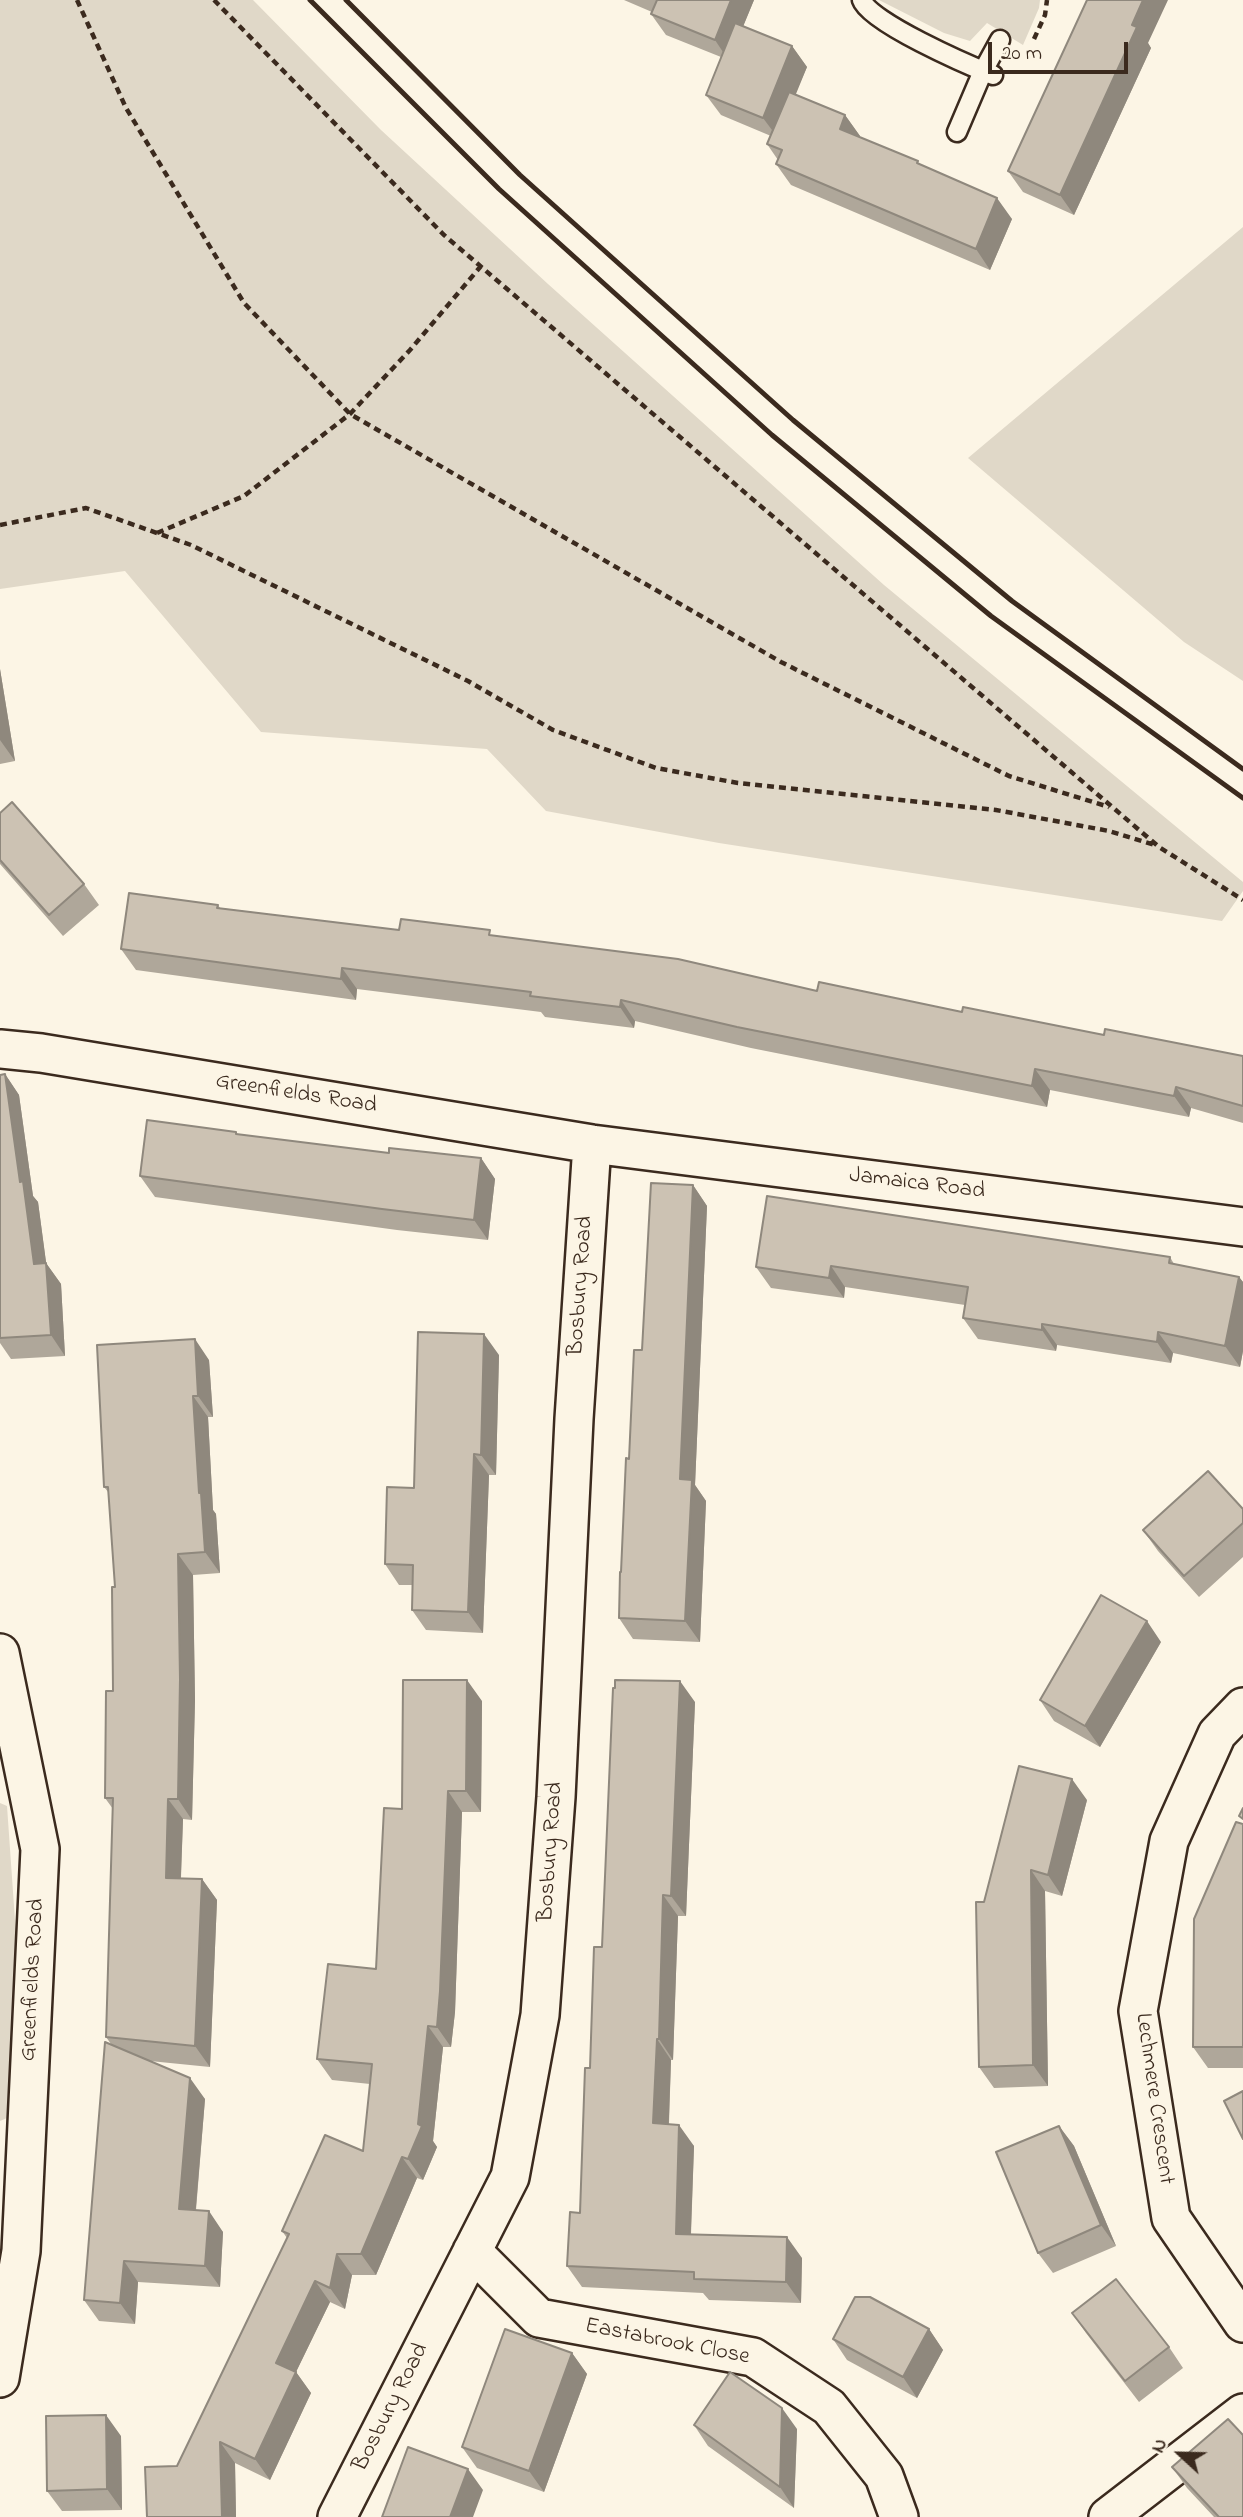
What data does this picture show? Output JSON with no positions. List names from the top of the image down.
{
  "streets": {
    "street": [
      "Greenfields Road",
      "Jamaica Road",
      "Bosbury Road",
      "Lechmere Crescent",
      "Eastabrook Close"
    ]
  },
  "crossings": [
    ["Greenfields Road", "Jamaica Road"],
    ["Greenfields Road", "Bosbury Road"],
    ["Jamaica Road", "Bosbury Road"],
    ["Bosbury Road", "Eastabrook Close"]
  ],
  "scale_bar": "20 m",
  "north": "left"
}
